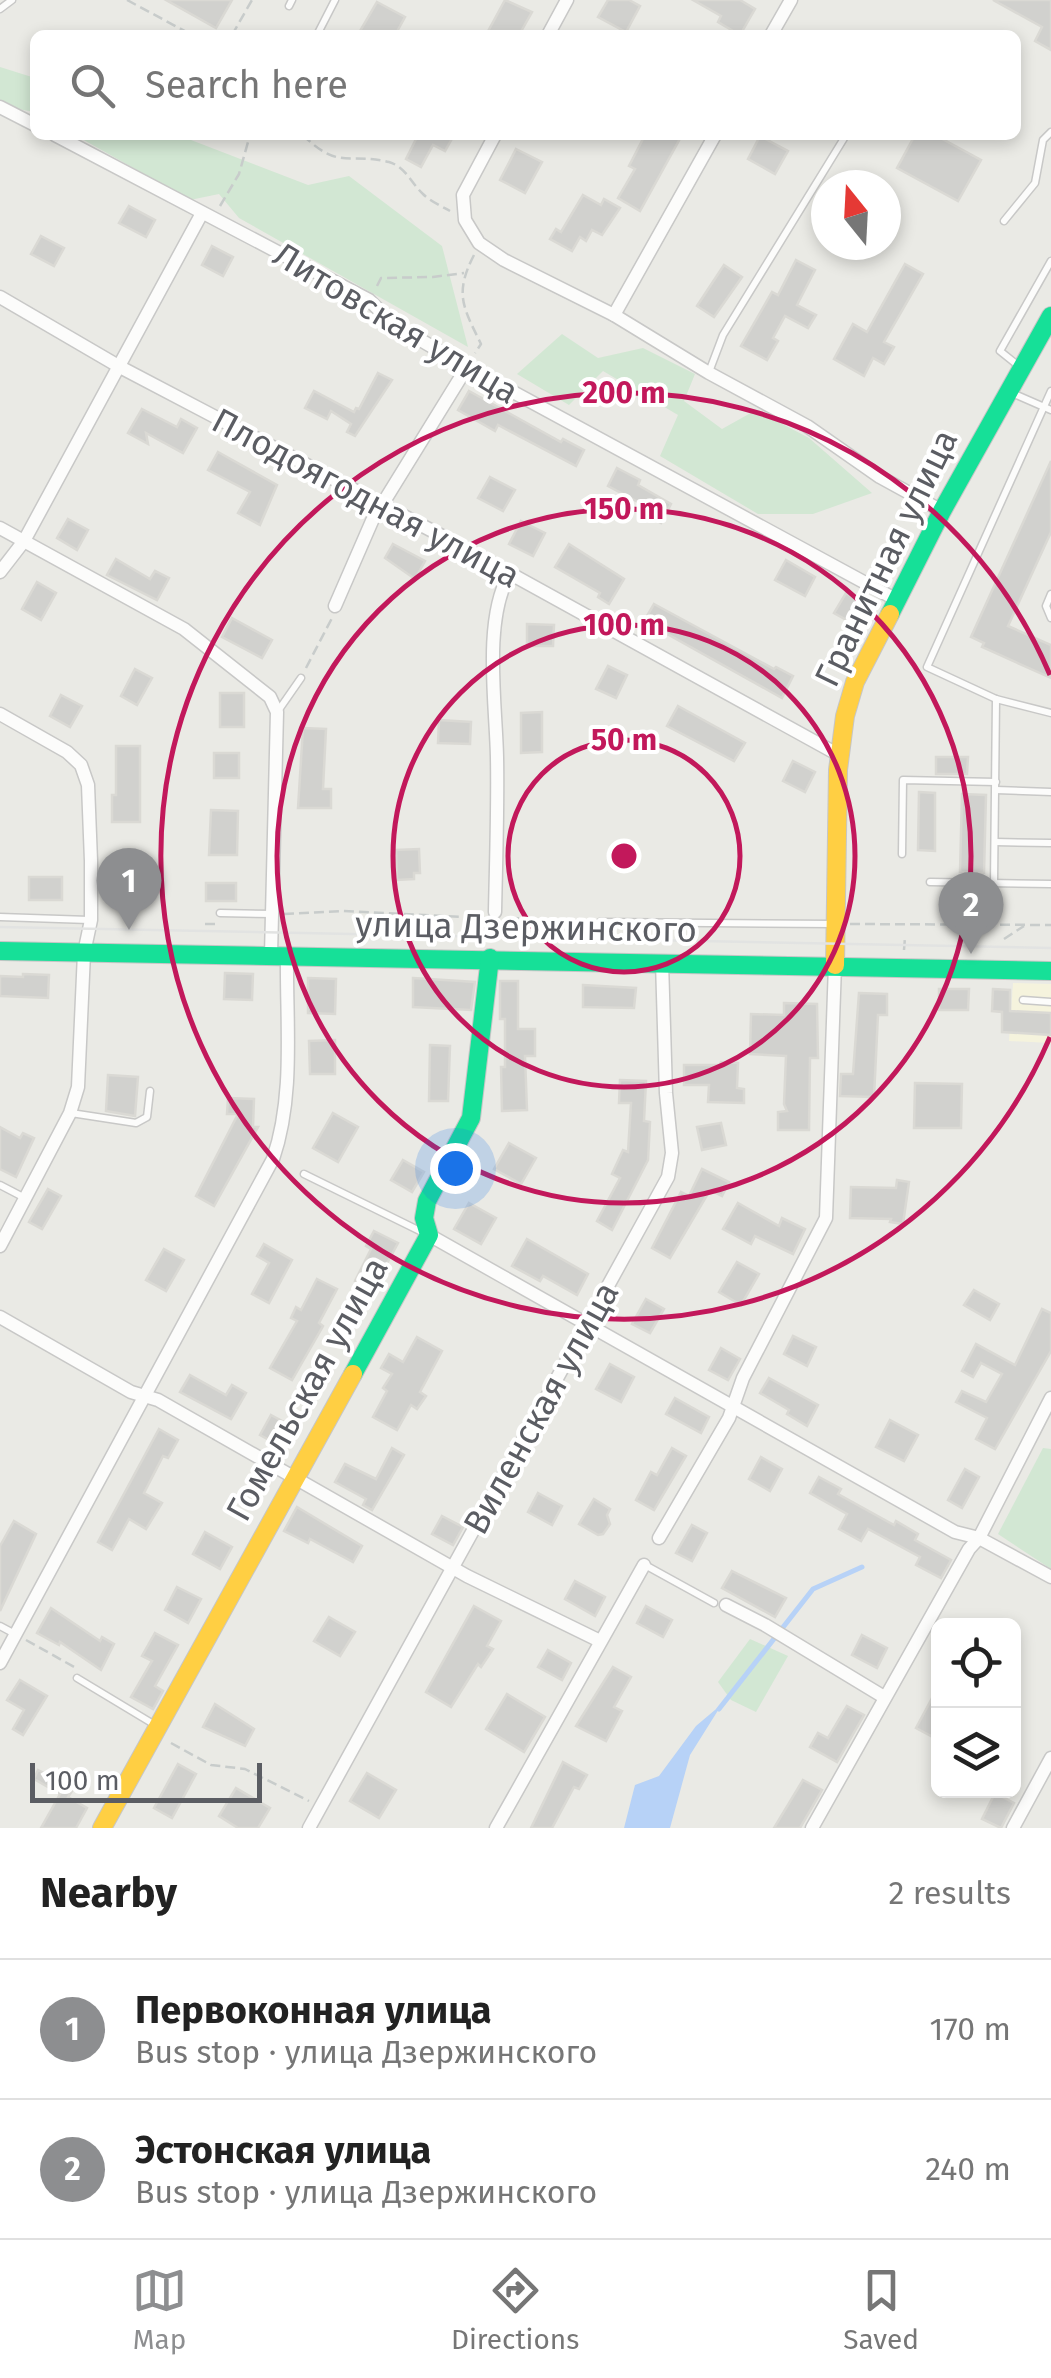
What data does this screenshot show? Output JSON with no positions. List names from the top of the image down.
{
  "streets": {
    "street": [
      "Литовская улица",
      "Плодоягодная улица",
      "Гранитная улица",
      "улица Дзержинского",
      "Гомельская улица",
      "Виленская улица"
    ]
  },
  "crossings": [
    ["Литовская улица", "Гранитная улица"],
    ["Плодоягодная улица", "Гранитная улица"],
    ["Гранитная улица", "улица Дзержинского"],
    ["улица Дзержинского", "Гомельская улица"],
    ["улица Дзержинского", "Виленская улица"]
  ],
  "scale_bar": "100 m",
  "north": "top",
  "page": {
    "search": "Search here",
    "pins": ["1", "2"],
    "scale": "100 m",
    "heading": ["Nearby", "2 results"],
    "list": [
      {
        "mark": "1",
        "name": "Первоконная улица",
        "note": "Bus stop · улица Дзержинского",
        "value": "170 m"
      },
      {
        "mark": "2",
        "name": "Эстонская улица",
        "note": "Bus stop · улица Дзержинского",
        "value": "240 m"
      }
    ],
    "nav": ["Map", "Directions", "Saved"]
  },
  "rings": [
    "200 m",
    "150 m",
    "100 m",
    "50 m"
  ]
}
